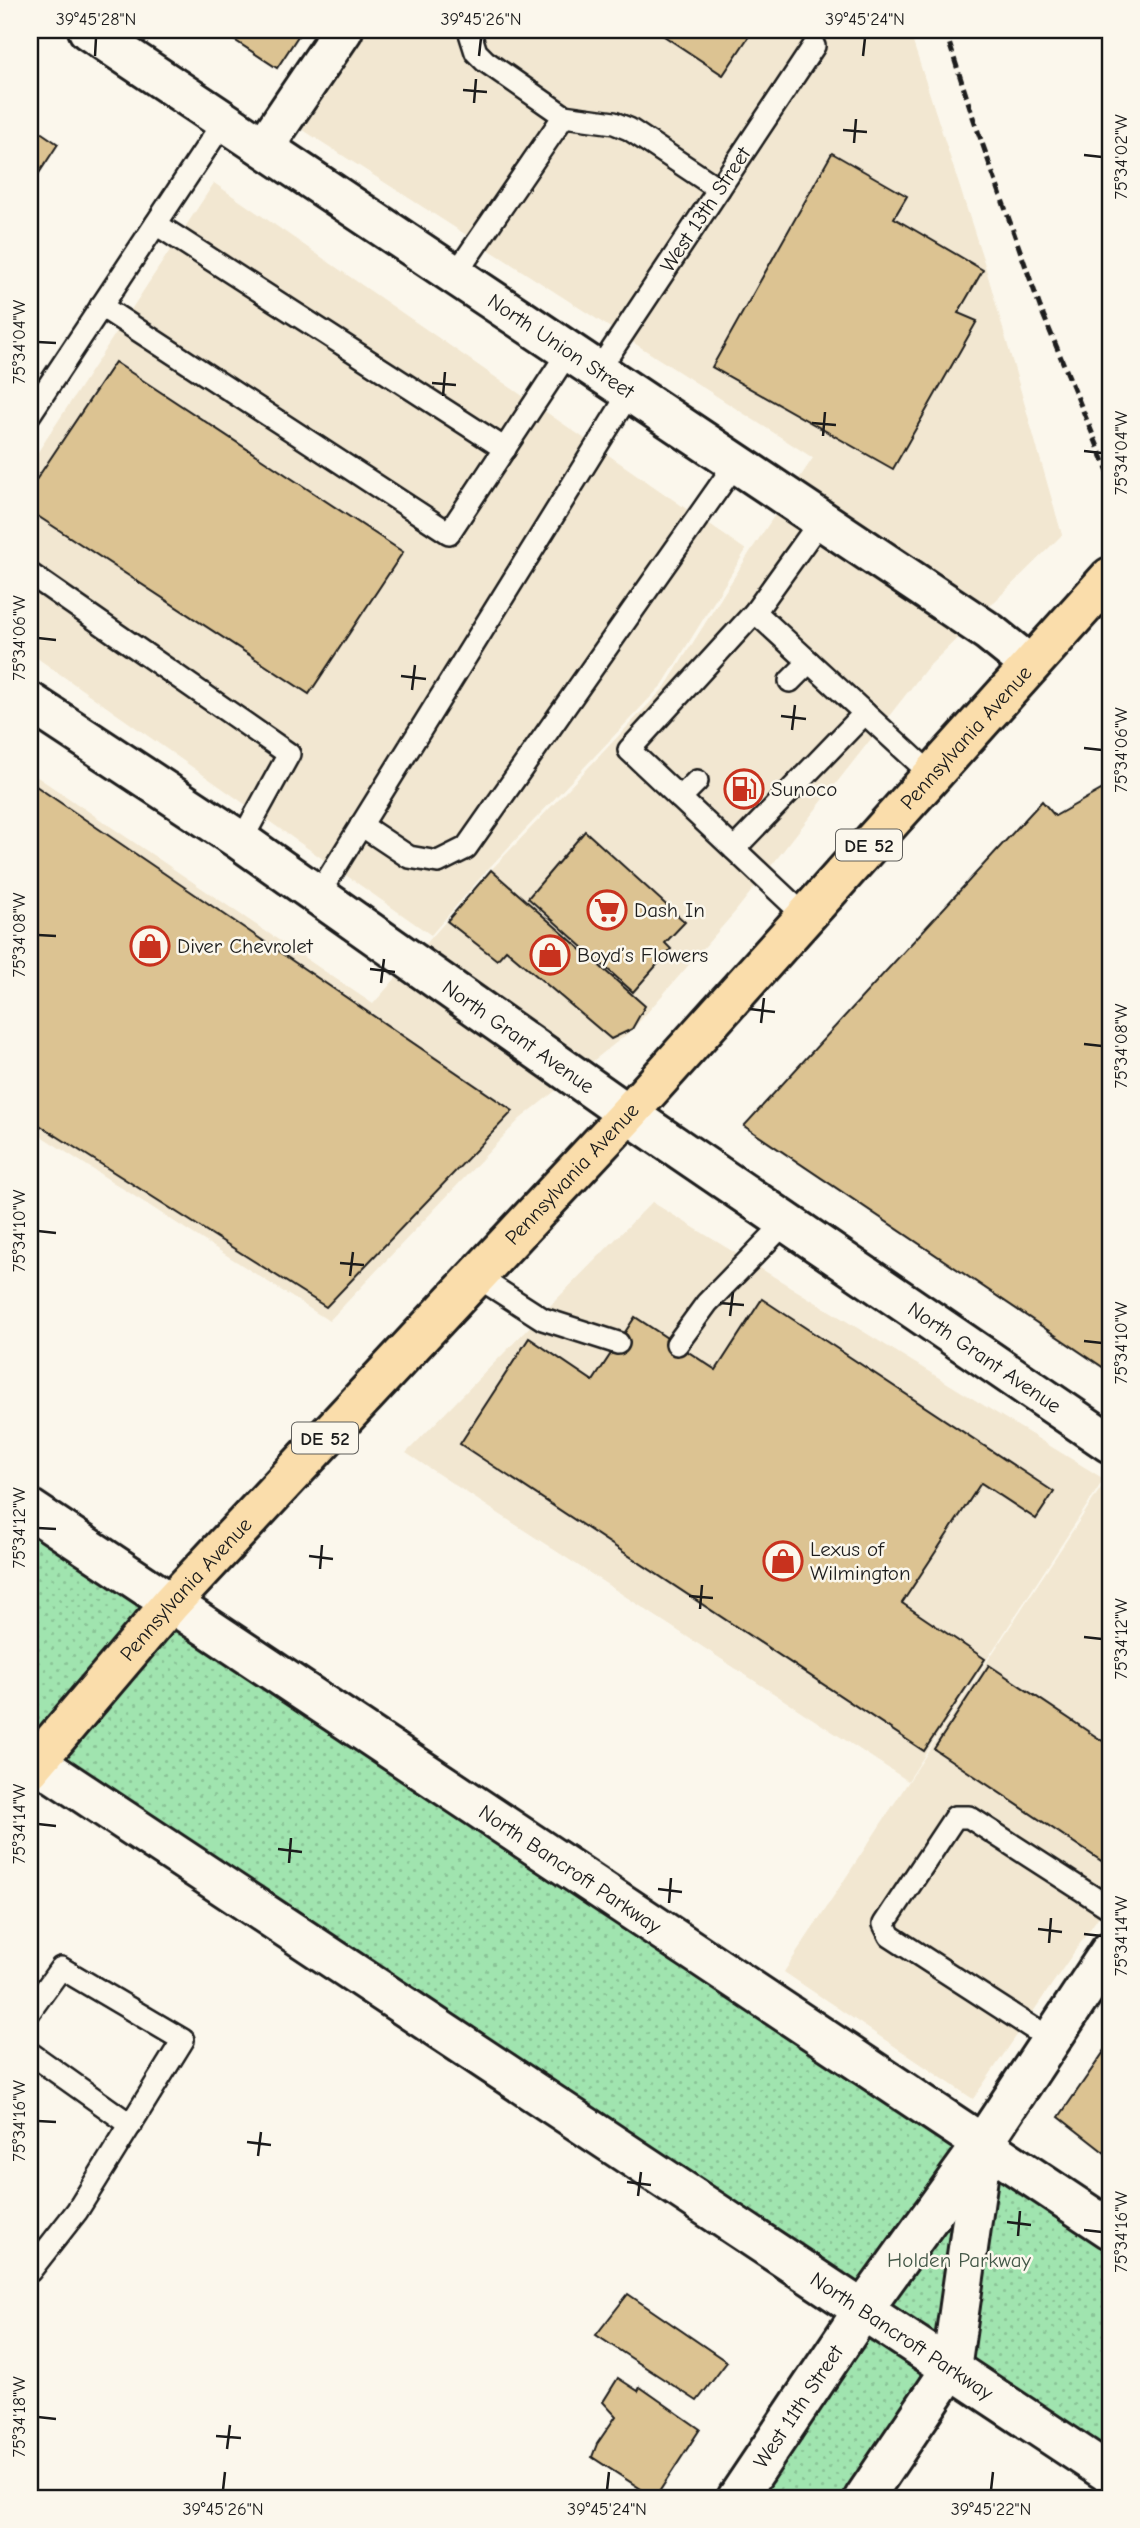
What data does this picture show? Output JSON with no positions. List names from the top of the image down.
{
  "streets": {
    "main road": ["Pennsylvania Avenue", "DE 52"],
    "street": [
      "North Union Street",
      "North Grant Avenue",
      "North Bancroft Parkway",
      "West 11th Street"
    ],
    "lane": ["West 13th Street"]
  },
  "crossings": [
    ["West 13th Street", "North Union Street"],
    ["North Union Street", "Pennsylvania Avenue"],
    ["Pennsylvania Avenue", "North Grant Avenue"],
    ["Pennsylvania Avenue", "North Bancroft Parkway"],
    ["North Bancroft Parkway", "West 11th Street"]
  ],
  "parks": ["Holden Parkway"],
  "places": {
    "fuel station": ["Sunoco"],
    "supermarket": ["Dash In"],
    "shop": ["Diver Chevrolet", "Boyd’s Flowers", "Lexus of Wilmington"]
  },
  "coordinates": [
    "39°45'28\"N",
    "39°45'26\"N",
    "39°45'24\"N",
    "75°34'02\"W",
    "75°34'04\"W",
    "75°34'06\"W",
    "75°34'08\"W",
    "75°34'10\"W",
    "75°34'12\"W",
    "75°34'14\"W",
    "75°34'16\"W",
    "75°34'18\"W",
    "39°45'22\"N"
  ]
}
